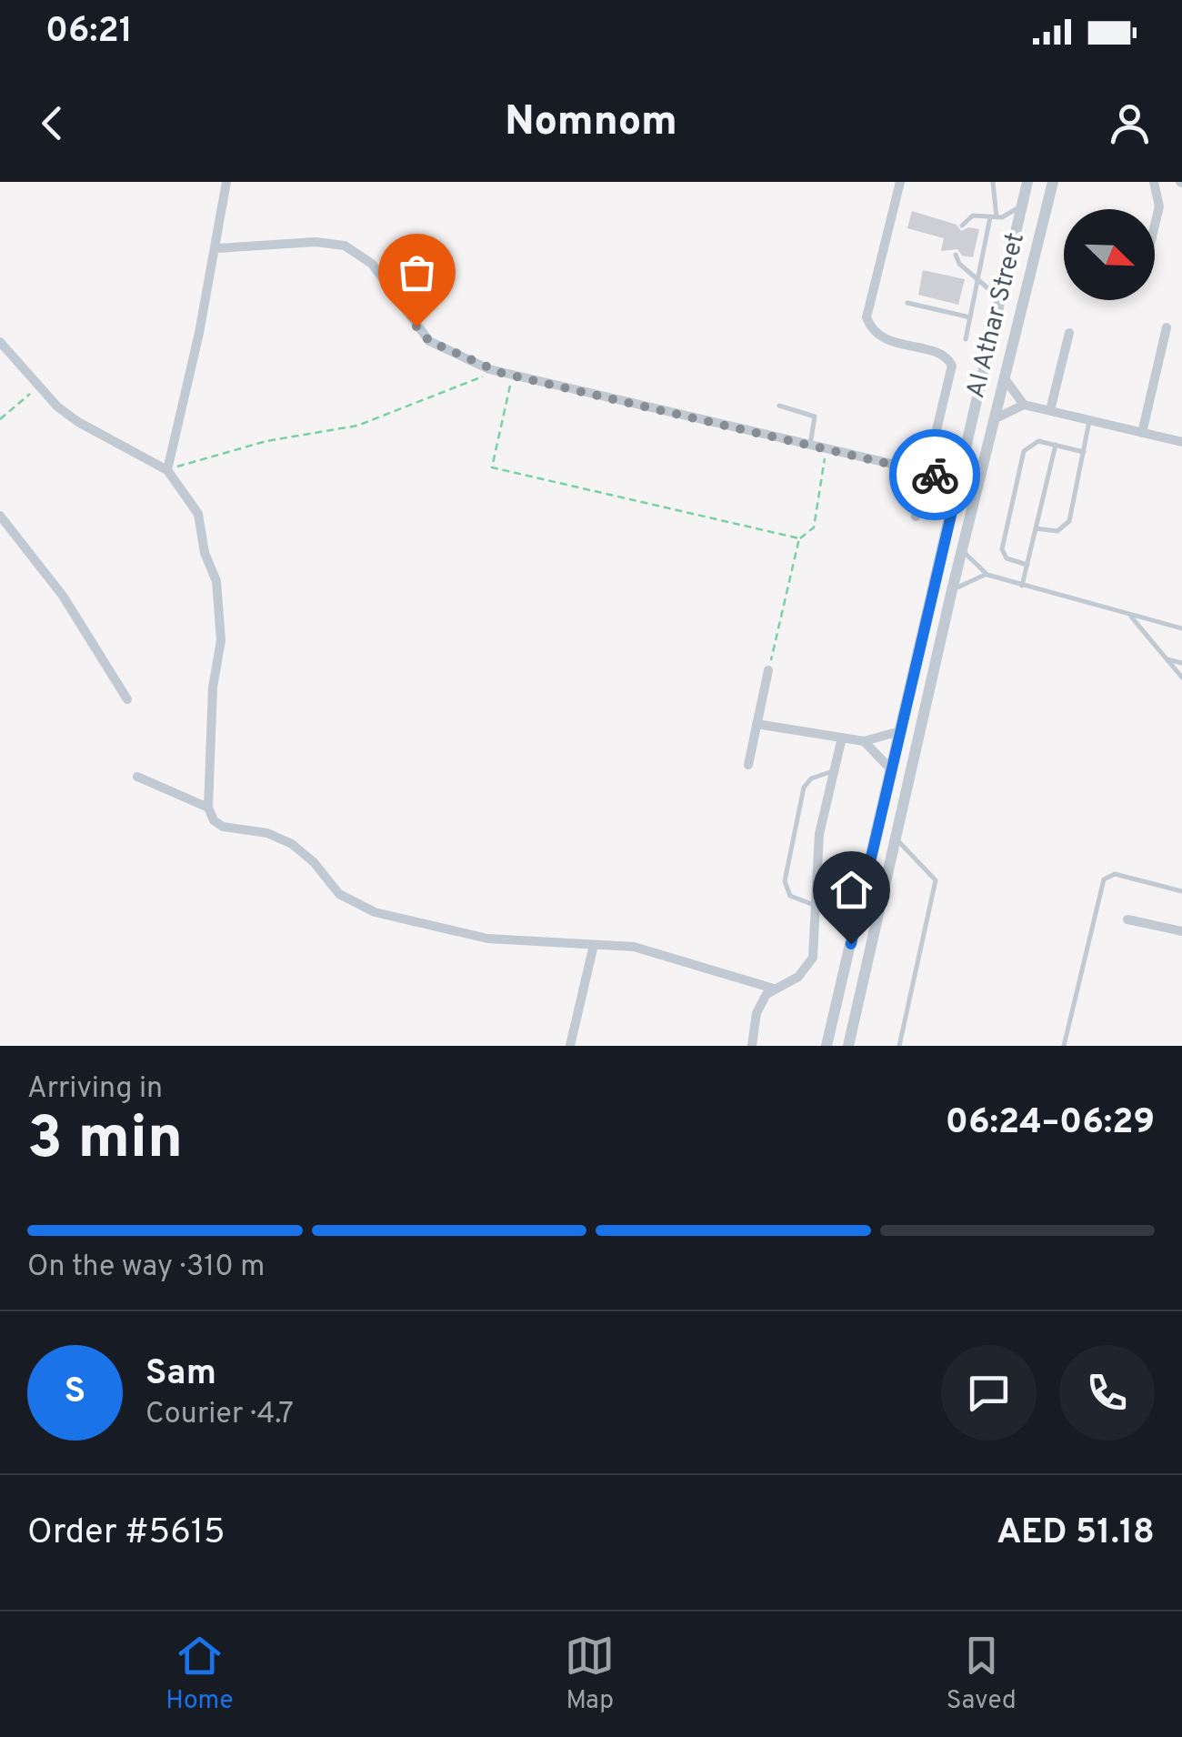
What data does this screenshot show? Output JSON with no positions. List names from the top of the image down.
{
  "streets": {
    "street": ["Al Athar Street"]
  },
  "north": "bottom right",
  "page": {
    "status": "06:21",
    "header": "Nomnom",
    "heading": ["3 min", "Arriving in", "06:24–06:29"],
    "panel": [
      "Sam",
      "Courier · 4.7",
      "Order #5615",
      "AED 51.18"
    ],
    "bar": "On the way · 310 m",
    "round": "S",
    "tabs": ["Home", "Map", "Saved"]
  }
}
